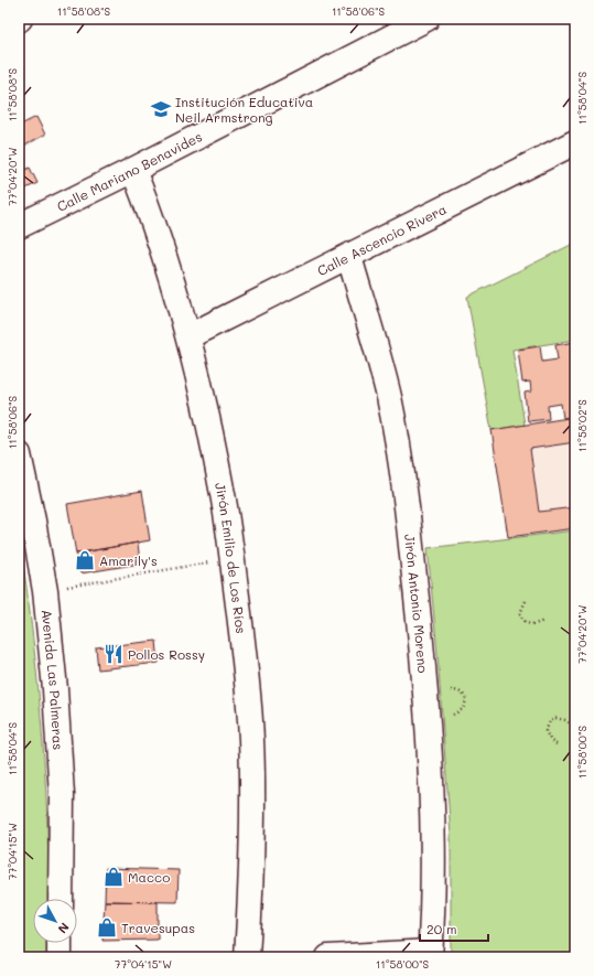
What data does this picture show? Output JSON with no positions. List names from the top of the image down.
{
  "streets": {
    "street": [
      "Calle Mariano Benavides",
      "Calle Ascencio Rivera",
      "Jirón Emilio de Los Ríos",
      "Jirón Antonio Moreno",
      "Avenida Las Palmeras"
    ]
  },
  "crossings": [
    ["Calle Mariano Benavides", "Jirón Emilio de Los Ríos"],
    ["Calle Ascencio Rivera", "Jirón Emilio de Los Ríos"],
    ["Calle Ascencio Rivera", "Jirón Antonio Moreno"]
  ],
  "places": {
    "school or university": ["Institución Educativa Neil Armstrong"],
    "shop": ["Amarily's", "Macco", "Travesupas"],
    "restaurant": ["Pollos Rossy"]
  },
  "scale_bar": "20 m",
  "north": "bottom right",
  "coordinates": [
    "11°58'08\"S",
    "11°58'06\"S",
    "11°58'04\"S",
    "77°04'20\"W",
    "11°58'02\"S",
    "11°58'00\"S",
    "77°04'15\"W"
  ]
}
